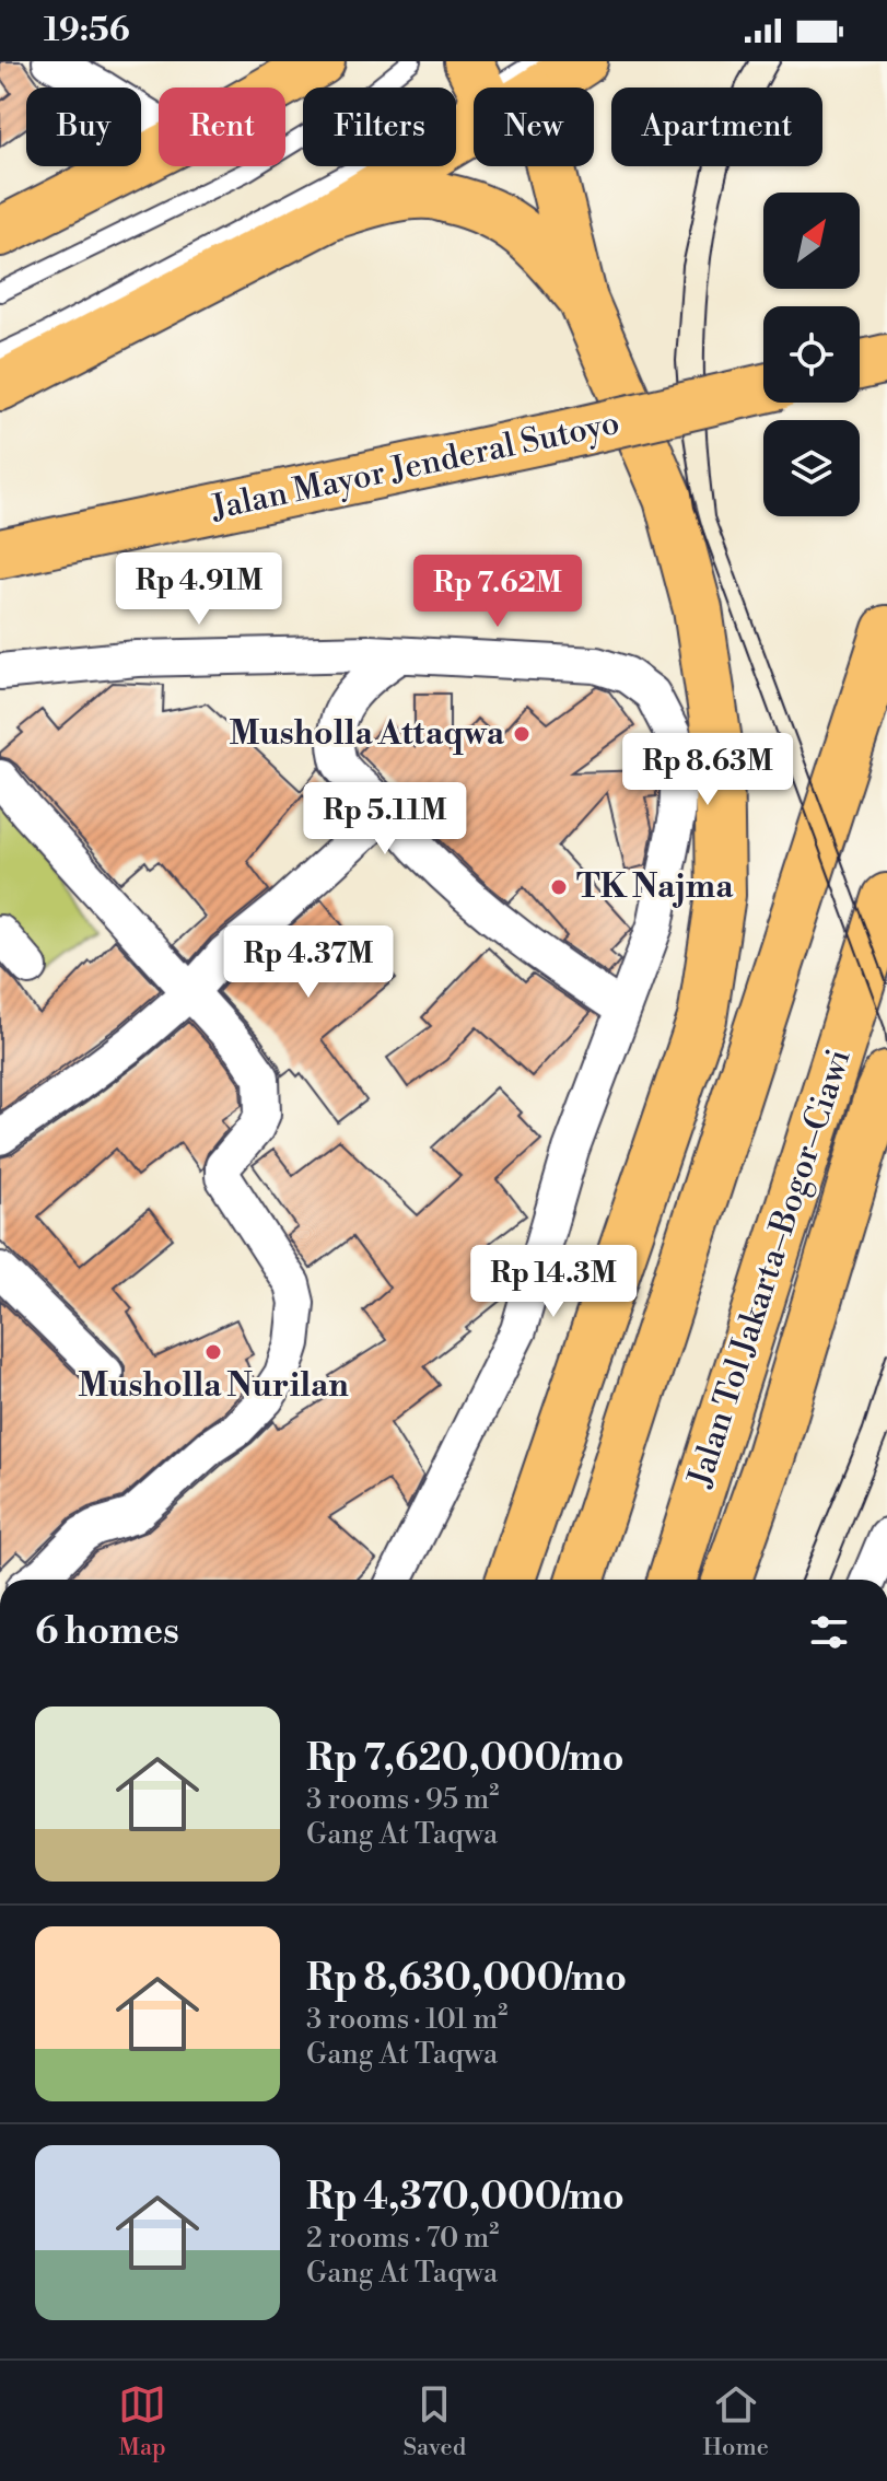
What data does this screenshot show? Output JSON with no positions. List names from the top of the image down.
{
  "streets": {
    "highway": ["Jalan Mayor Jenderal Sutoyo", "Jalan Tol Jakarta–Bogor–Ciawi"]
  },
  "places": ["Musholla Attaqwa", "TK Najma", "Musholla Nurilan"],
  "north": "top right",
  "page": {
    "status": "19:56",
    "chip": [
      "Buy",
      "Rent",
      "Filters",
      "New",
      "Apartment"
    ],
    "price": [
      "Rp 4.91M",
      "Rp 7.62M",
      "Rp 8.63M",
      "Rp 5.11M",
      "Rp 4.37M",
      "Rp 14.3M"
    ],
    "heading": "6 homes",
    "list": [
      {
        "name": "Rp 7,620,000/mo",
        "note": "3 rooms · 95 m² · Gang At Taqwa"
      },
      {
        "name": "Rp 8,630,000/mo",
        "note": "3 rooms · 101 m² · Gang At Taqwa"
      },
      {
        "name": "Rp 4,370,000/mo",
        "note": "2 rooms · 70 m² · Gang At Taqwa"
      }
    ],
    "tabs": ["Map", "Saved", "Home"]
  }
}
